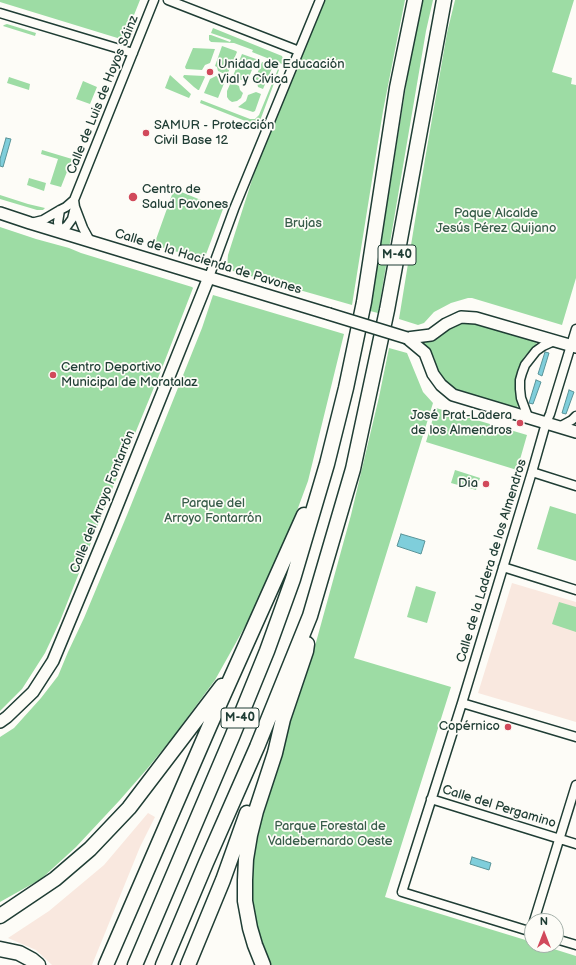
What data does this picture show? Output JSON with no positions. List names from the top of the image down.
{
  "streets": {
    "highway": ["M-40"],
    "street": [
      "Calle de Luis de Hoyos Sáinz",
      "Calle de la Hacienda de Pavones",
      "Calle del Arroyo Fontarrón",
      "Calle de la Ladera de los Almendros",
      "Calle del Pergamino"
    ]
  },
  "crossings": [
    ["Calle de Luis de Hoyos Sáinz", "Calle de la Hacienda de Pavones"],
    ["Calle de la Hacienda de Pavones", "Calle del Arroyo Fontarrón"],
    ["Calle de la Ladera de los Almendros", "Calle del Pergamino"]
  ],
  "parks": [
    "Paque Alcalde Jesús Pérez Quijano",
    "Brujas",
    "Parque del Arroyo Fontarrón",
    "Parque Forestal de Valdebernardo Oeste"
  ],
  "places": [
    "Unidad de Educación Vial y Cívica",
    "SAMUR - Protección Civil Base 12",
    "Centro de Salud Pavones",
    "Centro Deportivo Municipal de Moratalaz",
    "José Prat-Ladera de los Almendros",
    "Dia",
    "Copérnico"
  ],
  "north": "top"
}
